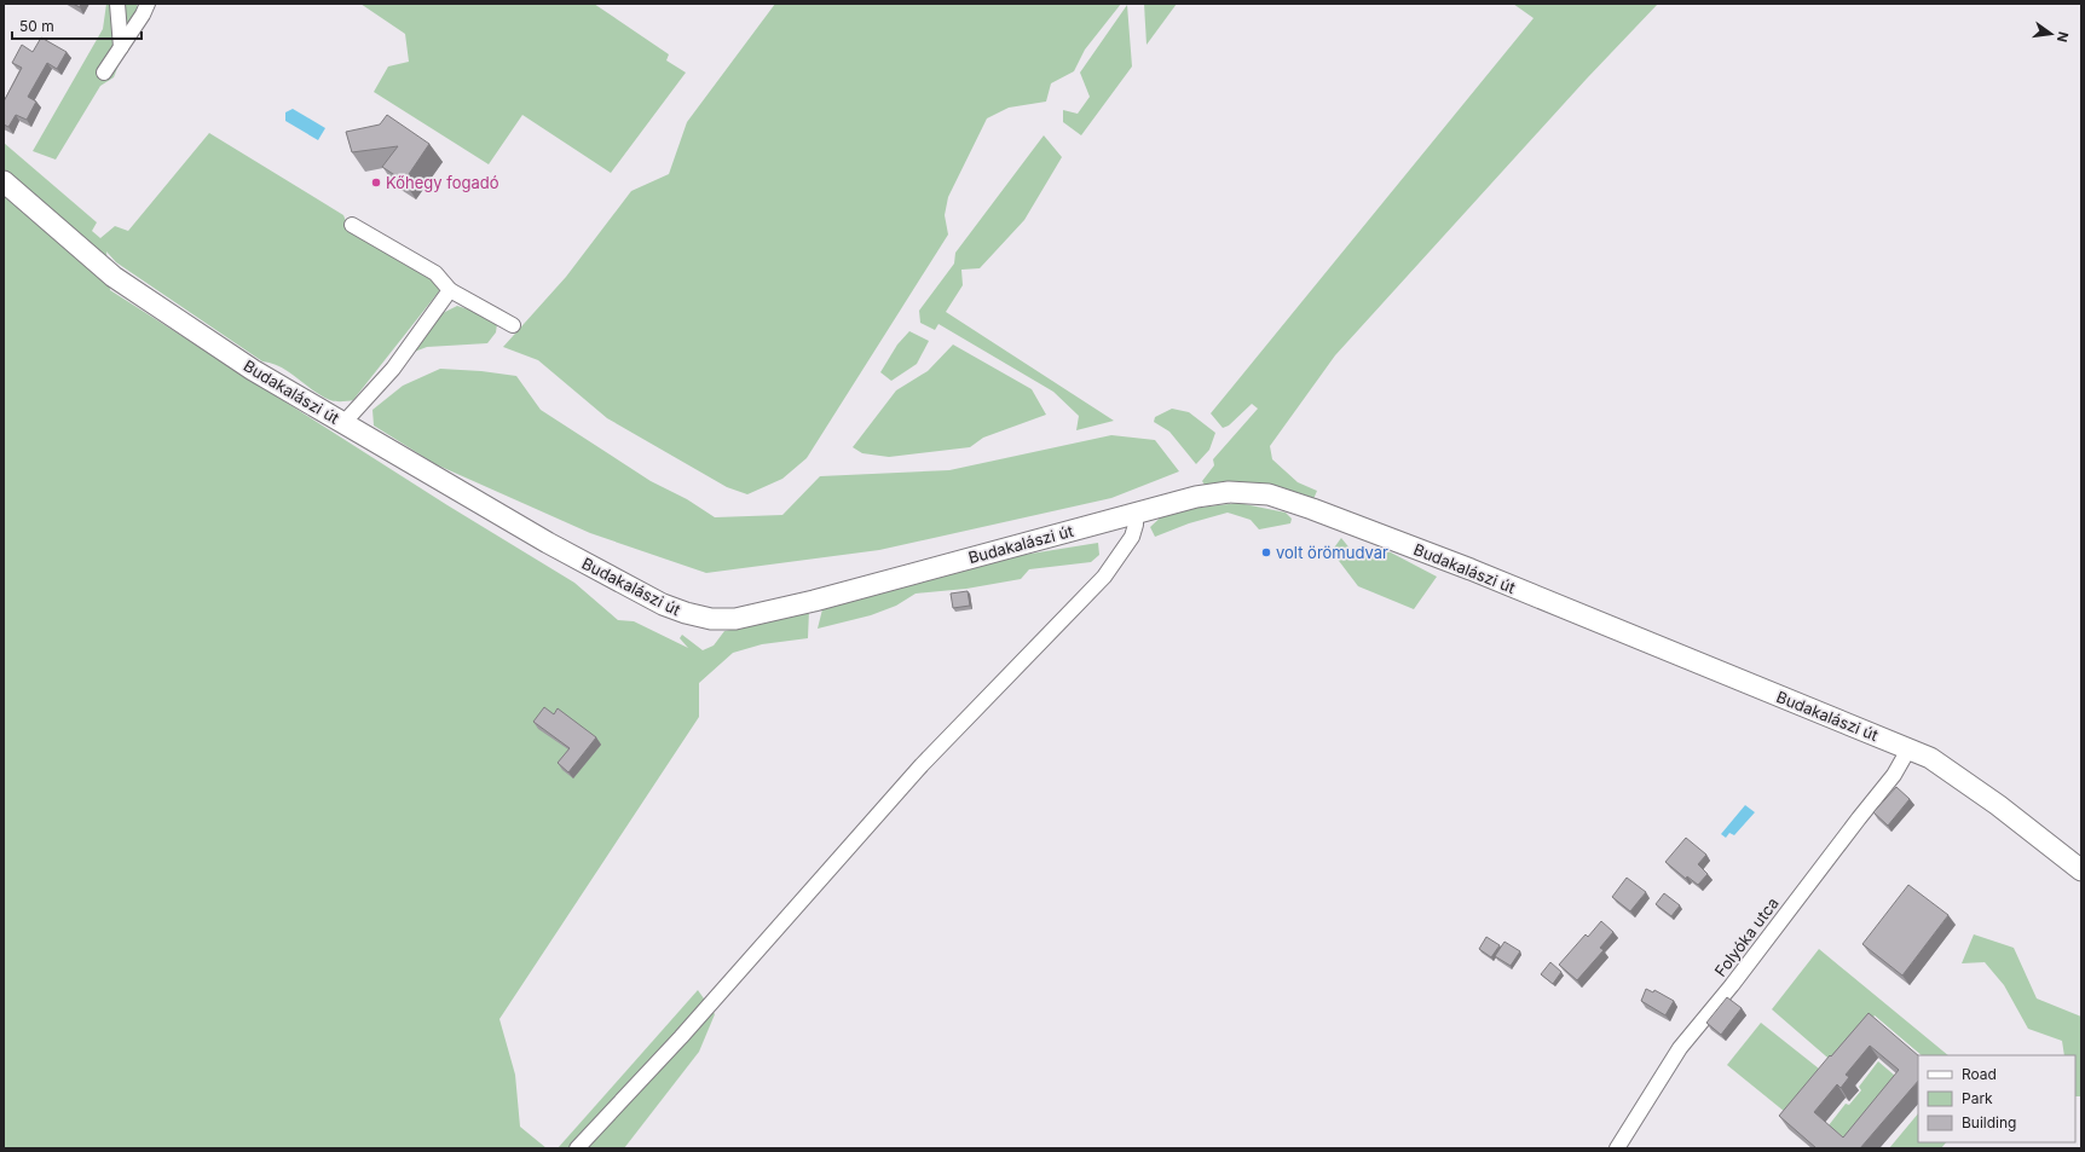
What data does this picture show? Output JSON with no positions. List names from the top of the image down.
{
  "streets": {
    "main road": ["Budakalászi út"],
    "street": ["Folyóka utca"]
  },
  "crossings": [
    ["Budakalászi út", "Folyóka utca"]
  ],
  "places": ["Kőhegy fogadó", "volt örömudvar"],
  "legend": ["Road", "Park", "Building"],
  "scale_bar": "50 m",
  "north": "right"
}
